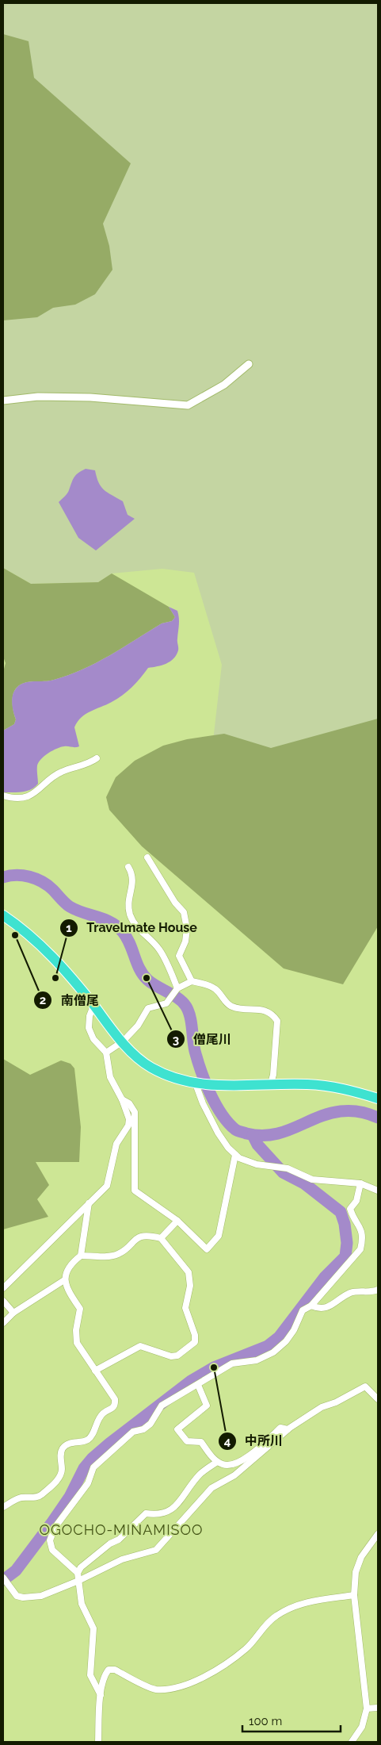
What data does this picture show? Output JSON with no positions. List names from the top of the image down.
{
  "districts": ["OGOCHO-MINAMISOO"],
  "places": [
    "南僧尾",
    "Travelmate House",
    "僧尾川",
    "中所川"
  ],
  "scale_bar": "100 m"
}
